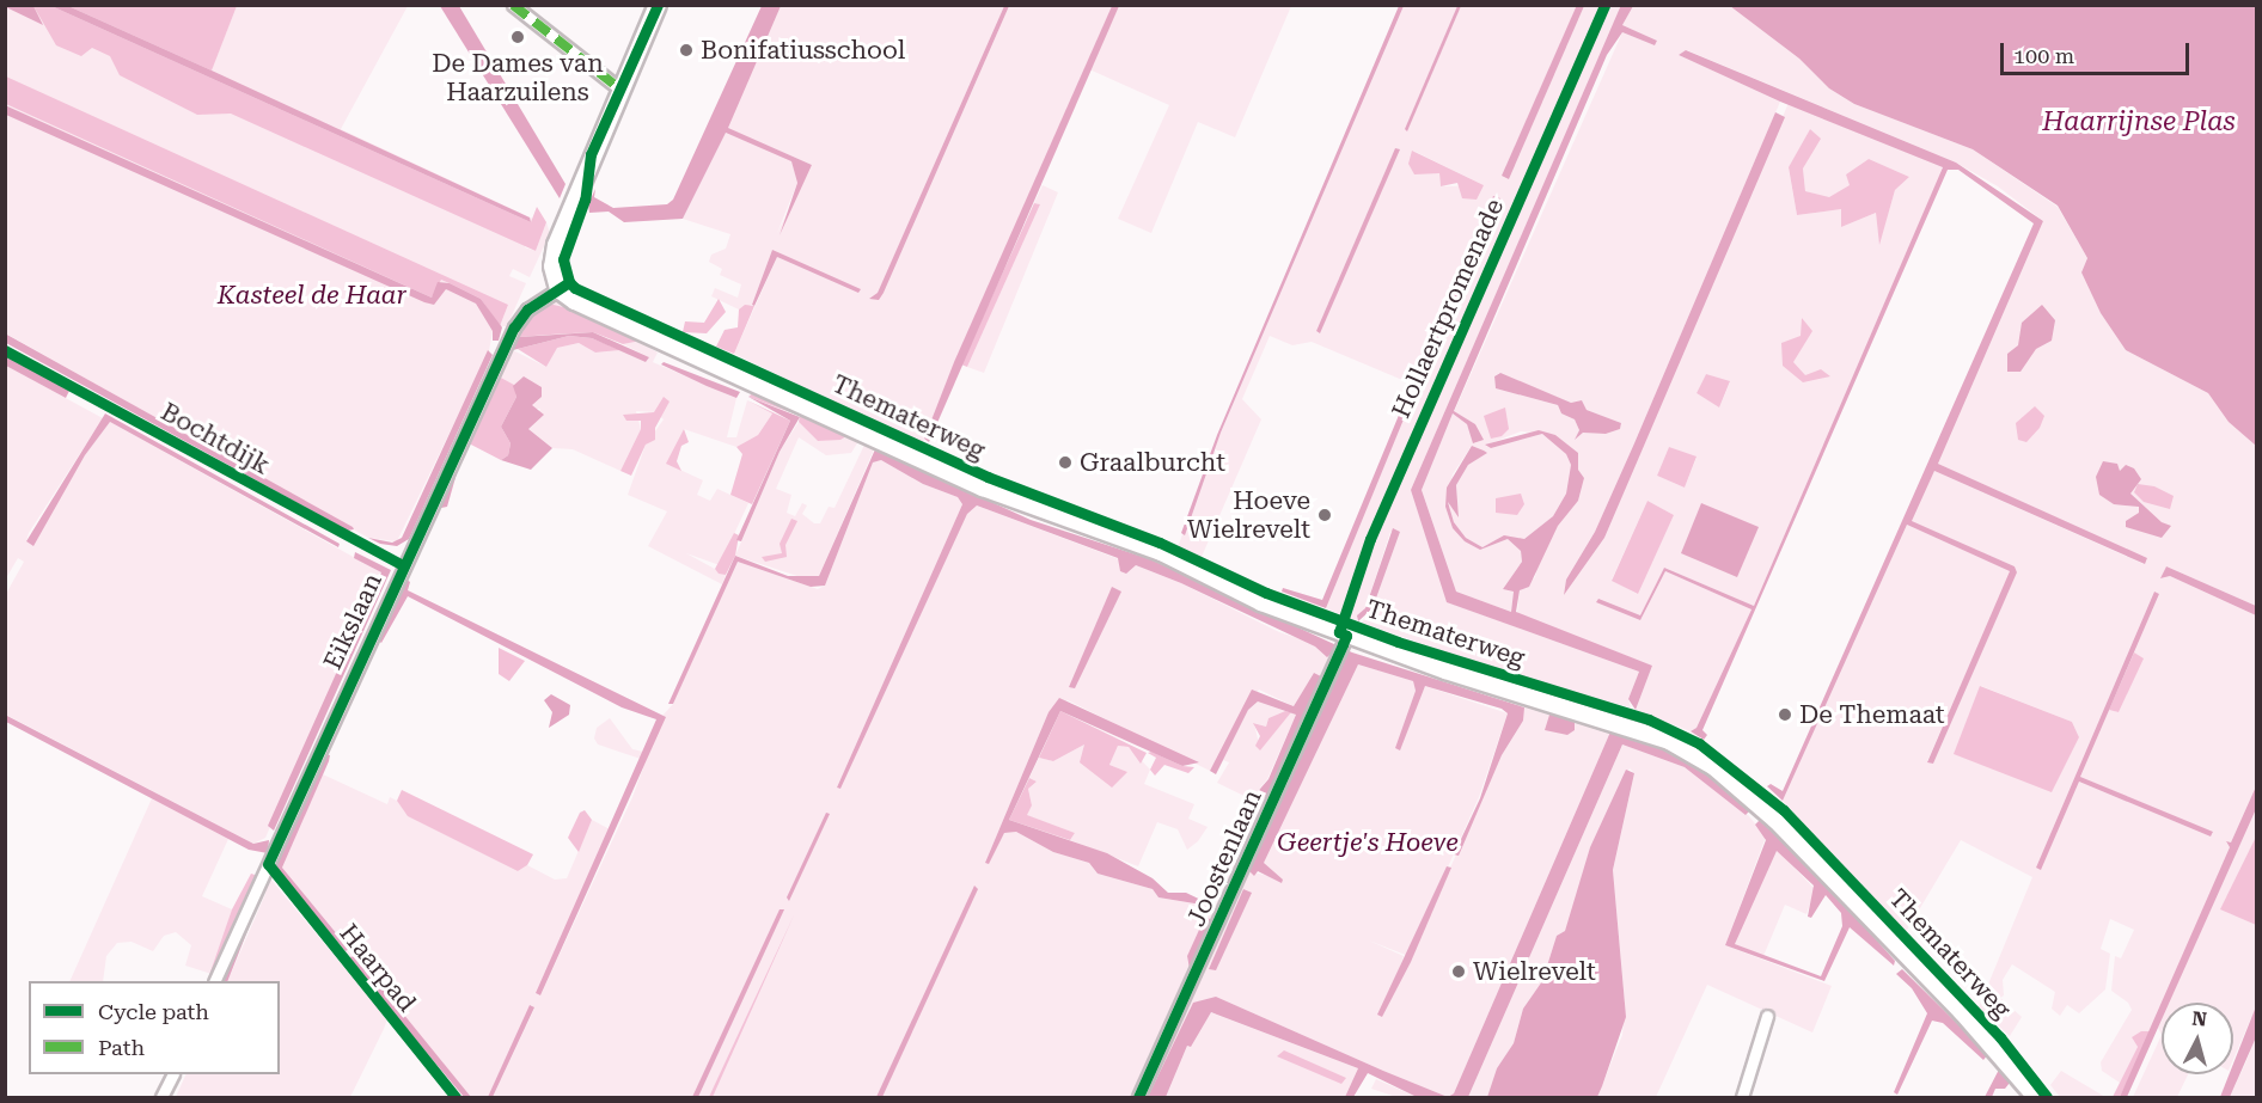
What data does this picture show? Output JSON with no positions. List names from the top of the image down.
{
  "streets": {
    "street": ["Thematerweg", "Eikslaan", "Joostenlaan"],
    "cycle path": ["Hollaertpromenade", "Bochtdijk", "Haarpad"]
  },
  "crossings": [
    ["Thematerweg", "Eikslaan"],
    ["Thematerweg", "Joostenlaan"]
  ],
  "water": ["Haarrijnse Plas"],
  "parks": ["Kasteel de Haar", "Geertje's Hoeve"],
  "places": [
    "De Dames van Haarzuilens",
    "Bonifatiusschool",
    "Graalburcht",
    "Hoeve Wielrevelt",
    "De Themaat",
    "Wielrevelt"
  ],
  "legend": ["Cycle path", "Path"],
  "scale_bar": "100 m",
  "north": "top"
}
